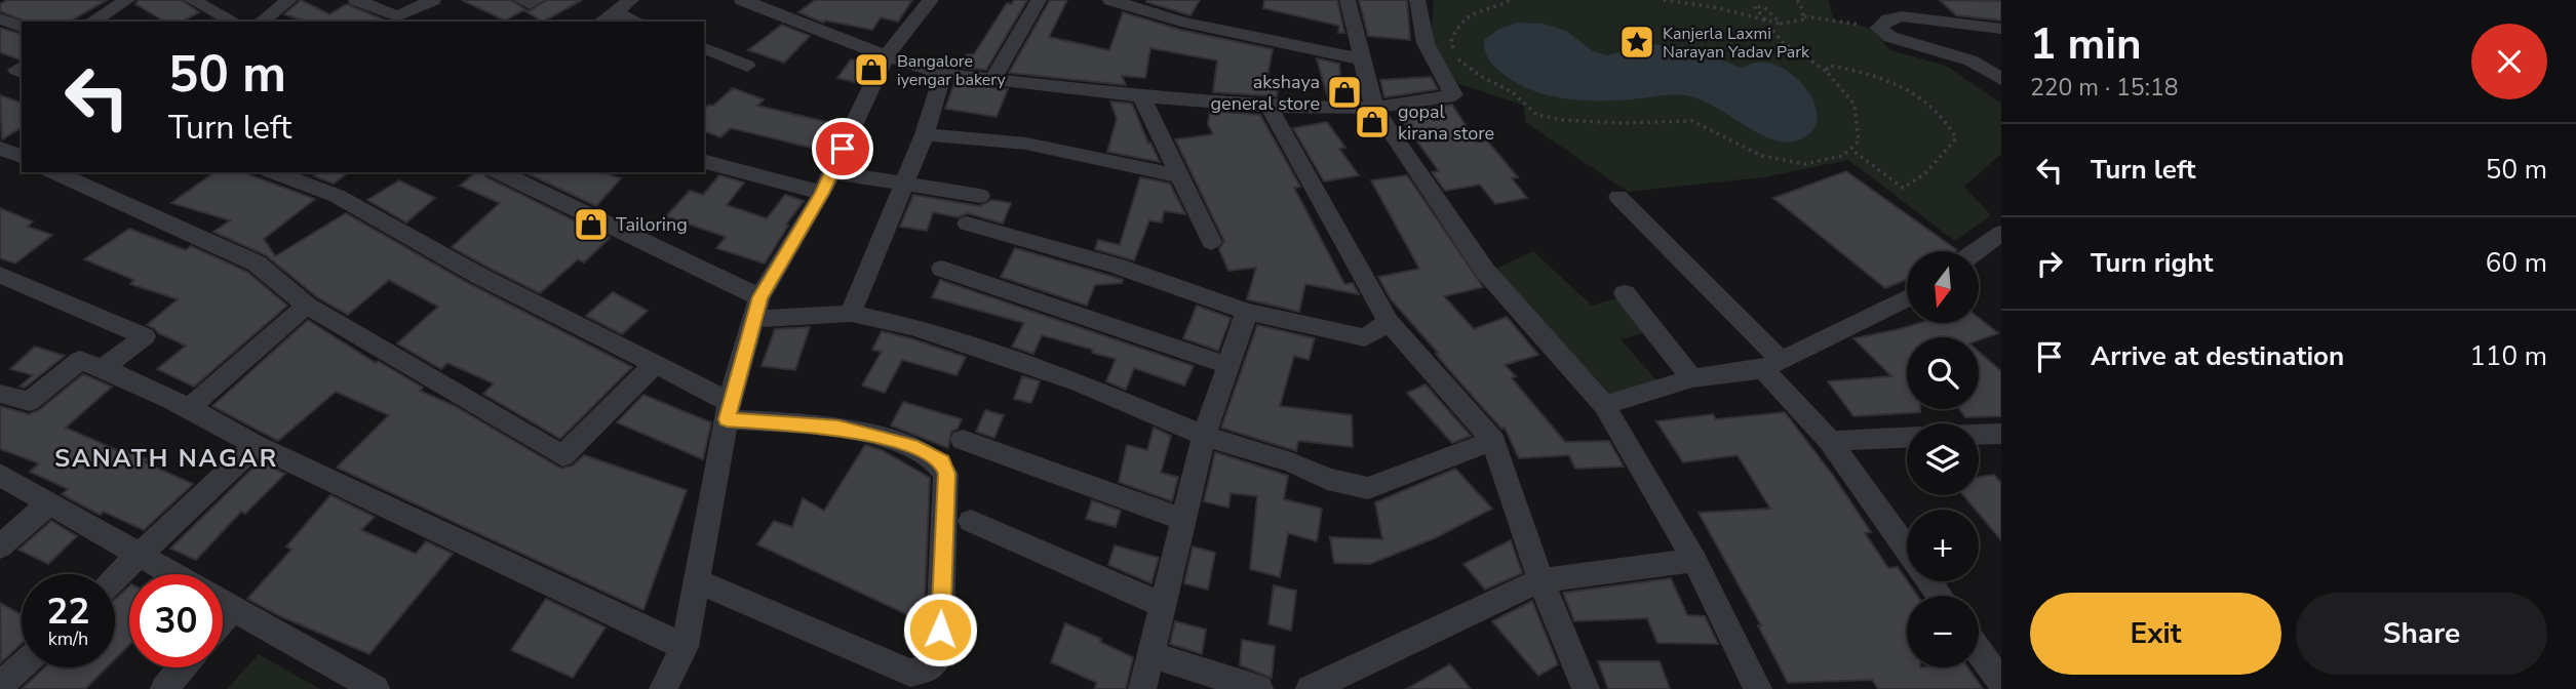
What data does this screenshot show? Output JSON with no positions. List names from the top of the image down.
{
  "districts": ["SANATH NAGAR"],
  "places": {
    "place": ["Kanjerla Laxmi Narayan Yadav Park"],
    "shop": [
      "Bangalore iyengar bakery",
      "akshaya general store",
      "gopal kirana store",
      "Tailoring"
    ]
  },
  "north": "bottom",
  "page": {
    "heading": ["1 min", "220 m · 15:18"],
    "turn": ["50 m", "Turn left"],
    "list": [
      {
        "name": "Turn left",
        "value": "50 m"
      },
      {
        "name": "Turn right",
        "value": "60 m"
      },
      {
        "name": "Arrive at destination",
        "value": "110 m"
      }
    ],
    "map_buttons": ["+", "−"],
    "speed": "22 km/h",
    "limit": "30",
    "buttons": ["Exit", "Share"]
  }
}
